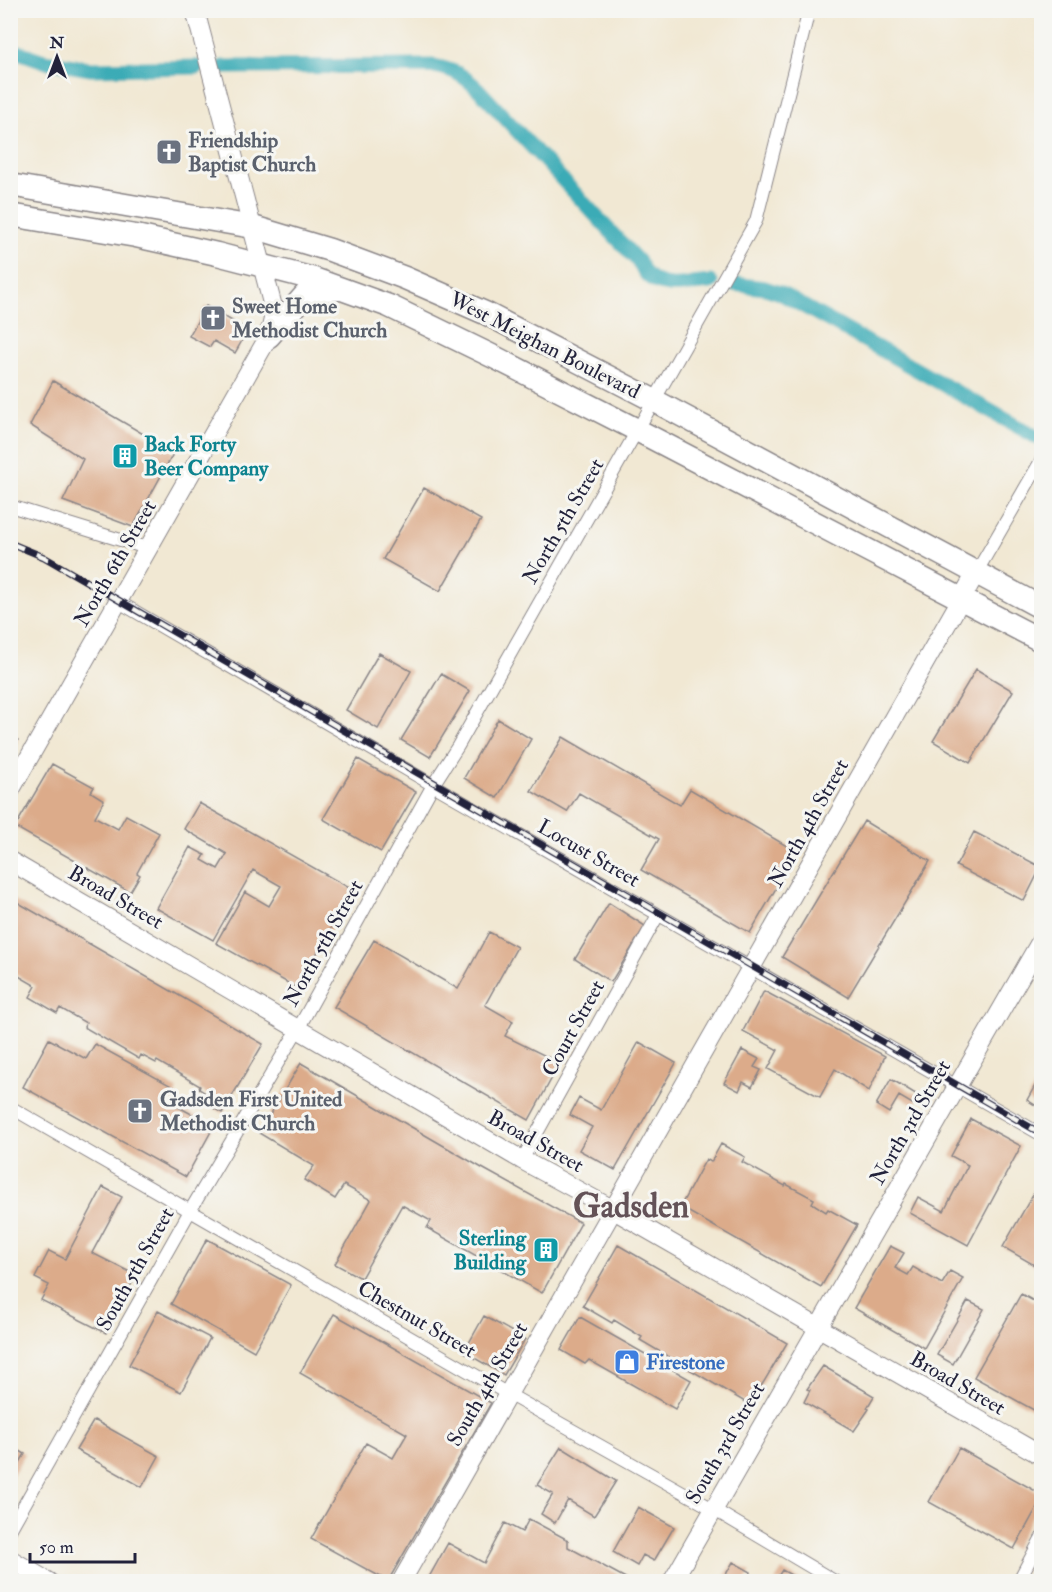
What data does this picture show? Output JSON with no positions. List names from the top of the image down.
{
  "streets": {
    "highway": ["West Meighan Boulevard"],
    "street": [
      "North 5th Street",
      "North 6th Street",
      "North 4th Street",
      "Locust Street",
      "Broad Street",
      "Court Street",
      "North 3rd Street",
      "South 5th Street",
      "Chestnut Street",
      "South 4th Street",
      "South 3rd Street"
    ]
  },
  "crossings": [
    ["West Meighan Boulevard", "North 5th Street"],
    ["West Meighan Boulevard", "North 6th Street"],
    ["West Meighan Boulevard", "North 4th Street"],
    ["North 5th Street", "Locust Street"],
    ["North 5th Street", "Broad Street"],
    ["North 5th Street", "South 5th Street"],
    ["North 6th Street", "Locust Street"],
    ["North 4th Street", "Locust Street"],
    ["North 4th Street", "Broad Street"],
    ["North 4th Street", "South 4th Street"],
    ["Locust Street", "Court Street"],
    ["Locust Street", "North 3rd Street"],
    ["Broad Street", "Court Street"],
    ["Broad Street", "North 3rd Street"],
    ["Broad Street", "South 5th Street"],
    ["Broad Street", "South 4th Street"],
    ["Broad Street", "South 3rd Street"],
    ["North 3rd Street", "South 3rd Street"],
    ["South 5th Street", "Chestnut Street"],
    ["Chestnut Street", "South 4th Street"],
    ["Chestnut Street", "South 3rd Street"]
  ],
  "districts": ["Gadsden"],
  "places": {
    "church": ["Friendship Baptist Church", "Sweet Home Methodist Church", "Gadsden First United Methodist Church"],
    "building": ["Back Forty Beer Company", "Sterling Building"],
    "shop": ["Firestone"]
  },
  "scale_bar": "50 m",
  "north": "top"
}
